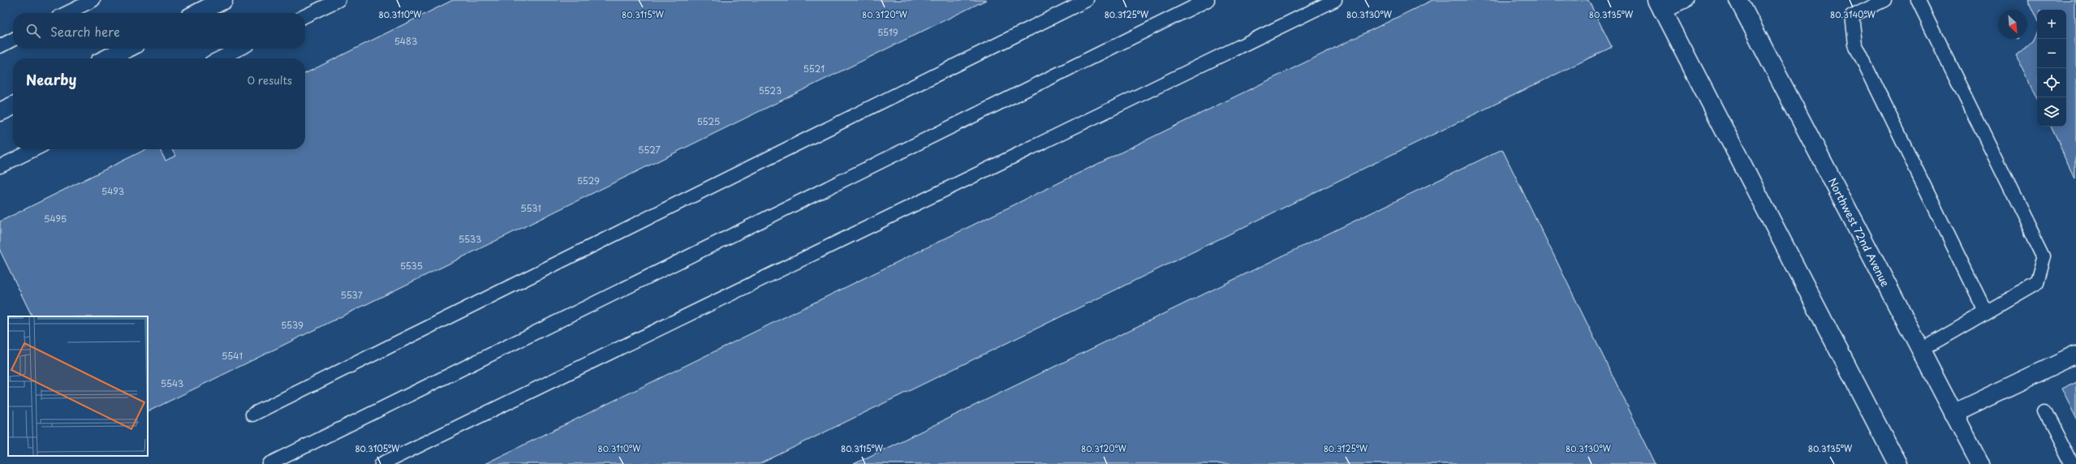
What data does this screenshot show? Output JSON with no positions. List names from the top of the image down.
{
  "streets": {
    "main road": ["Northwest 72nd Avenue"]
  },
  "house_numbers": [
    "5519",
    "5483",
    "5521",
    "5523",
    "5525",
    "5527",
    "5529",
    "5493",
    "5531",
    "5495",
    "5533",
    "5535",
    "5537",
    "5539",
    "5541",
    "5543"
  ],
  "north": "bottom right",
  "page": {
    "map_buttons": ["+", "−"],
    "search": "Search here",
    "heading": ["Nearby", "0 results"]
  },
  "coordinates": [
    "80.3115°W",
    "80.3120°W",
    "80.3135°W",
    "80.3110°W",
    "80.3125°W",
    "80.3130°W",
    "80.3140°W",
    "80.3105°W"
  ]
}
